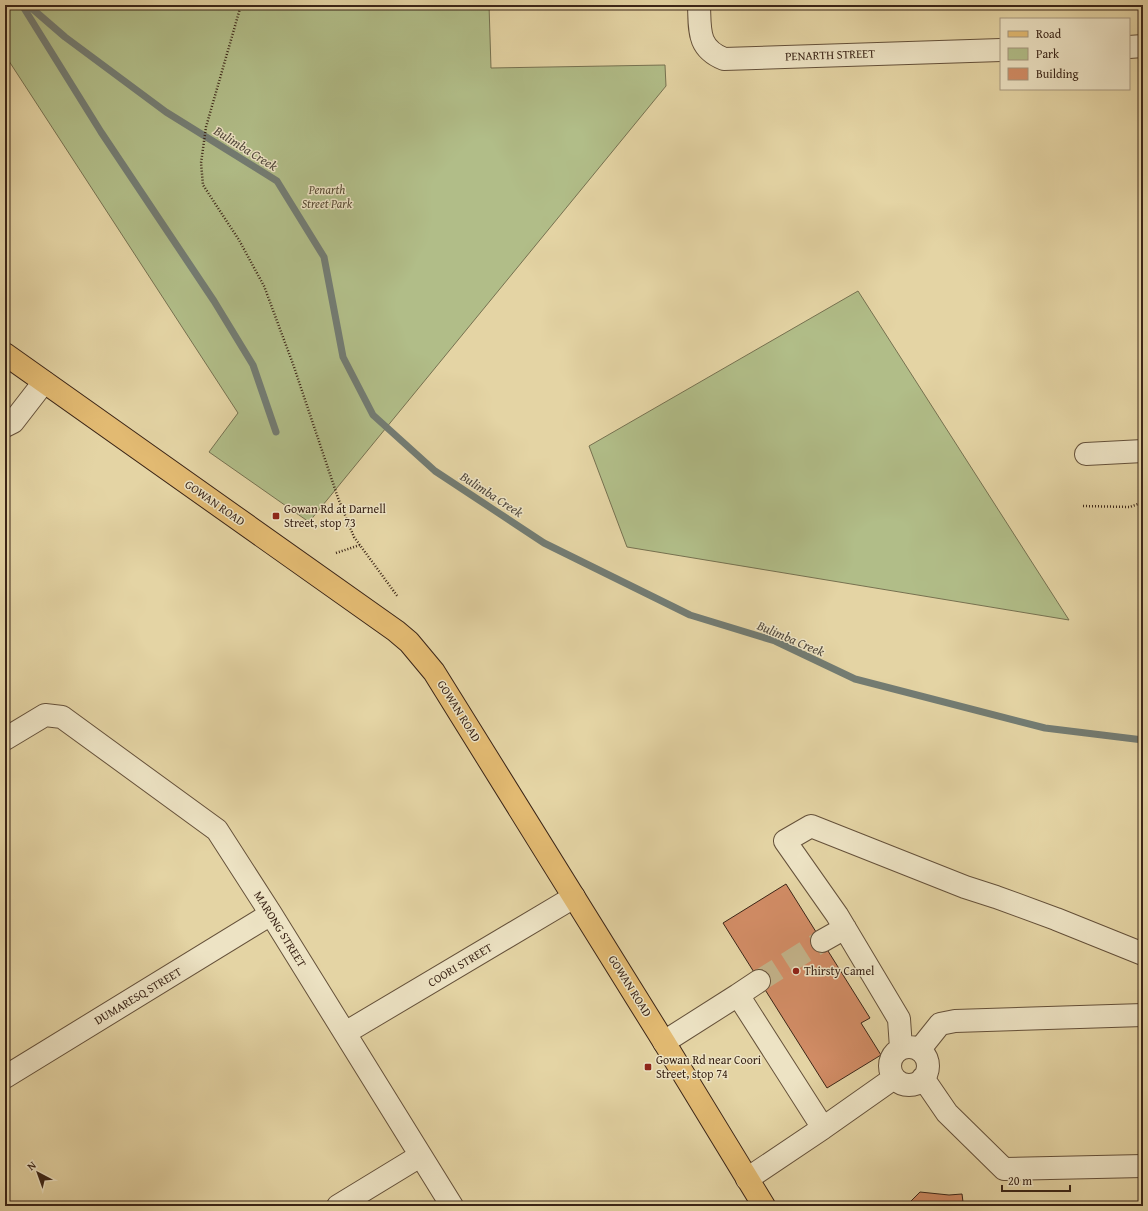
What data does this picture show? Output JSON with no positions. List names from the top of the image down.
{
  "streets": {
    "main road": ["GOWAN ROAD"],
    "street": [
      "PENARTH STREET",
      "MARONG STREET",
      "COORI STREET",
      "DUMARESQ STREET"
    ]
  },
  "crossings": [
    ["GOWAN ROAD", "COORI STREET"],
    ["MARONG STREET", "COORI STREET"],
    ["MARONG STREET", "DUMARESQ STREET"]
  ],
  "water": ["Bulimba Creek"],
  "parks": ["Penarth Street Park"],
  "places": {
    "transit": ["Gowan Rd at Darnell Street, stop 73", "Gowan Rd near Coori Street, stop 74"],
    "other": ["Thirsty Camel"]
  },
  "legend": ["Road", "Park", "Building"],
  "scale_bar": "20 m",
  "north": "top left"
}
